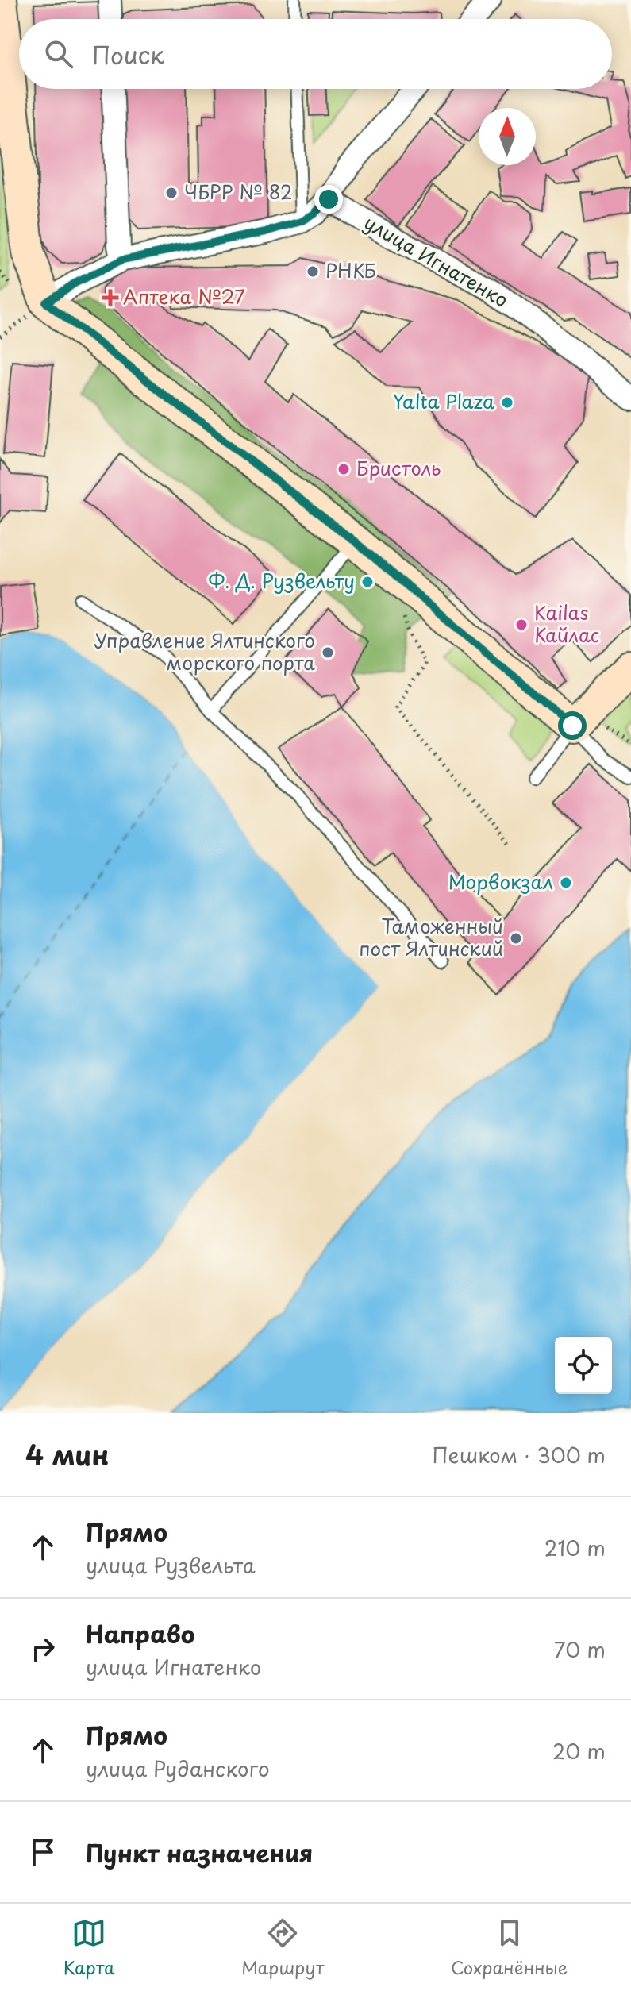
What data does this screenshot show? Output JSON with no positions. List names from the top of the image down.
{
  "streets": {
    "street": ["улица Игнатенко"]
  },
  "places": {
    "other": [
      "ЧБРР № 82",
      "РНКБ",
      "Yalta Plaza",
      "Бристоль",
      "Ф. Д. Рузвельту",
      "Kailas Кайлас",
      "Управление Ялтинского морского порта",
      "Морвокзал",
      "Таможенный пост Ялтинский"
    ],
    "health": ["Аптека №27"]
  },
  "north": "top",
  "page": {
    "search": "Поиск",
    "heading": ["4 мин", "Пешком · 300 m"],
    "list": [
      ["Прямо", "улица Рузвельта", "210 m"],
      ["Направо", "улица Игнатенко", "70 m"],
      ["Прямо", "улица Руданского", "20 m"],
      "Пункт назначения"
    ],
    "nav": ["Карта", "Маршрут", "Сохранённые"]
  }
}
